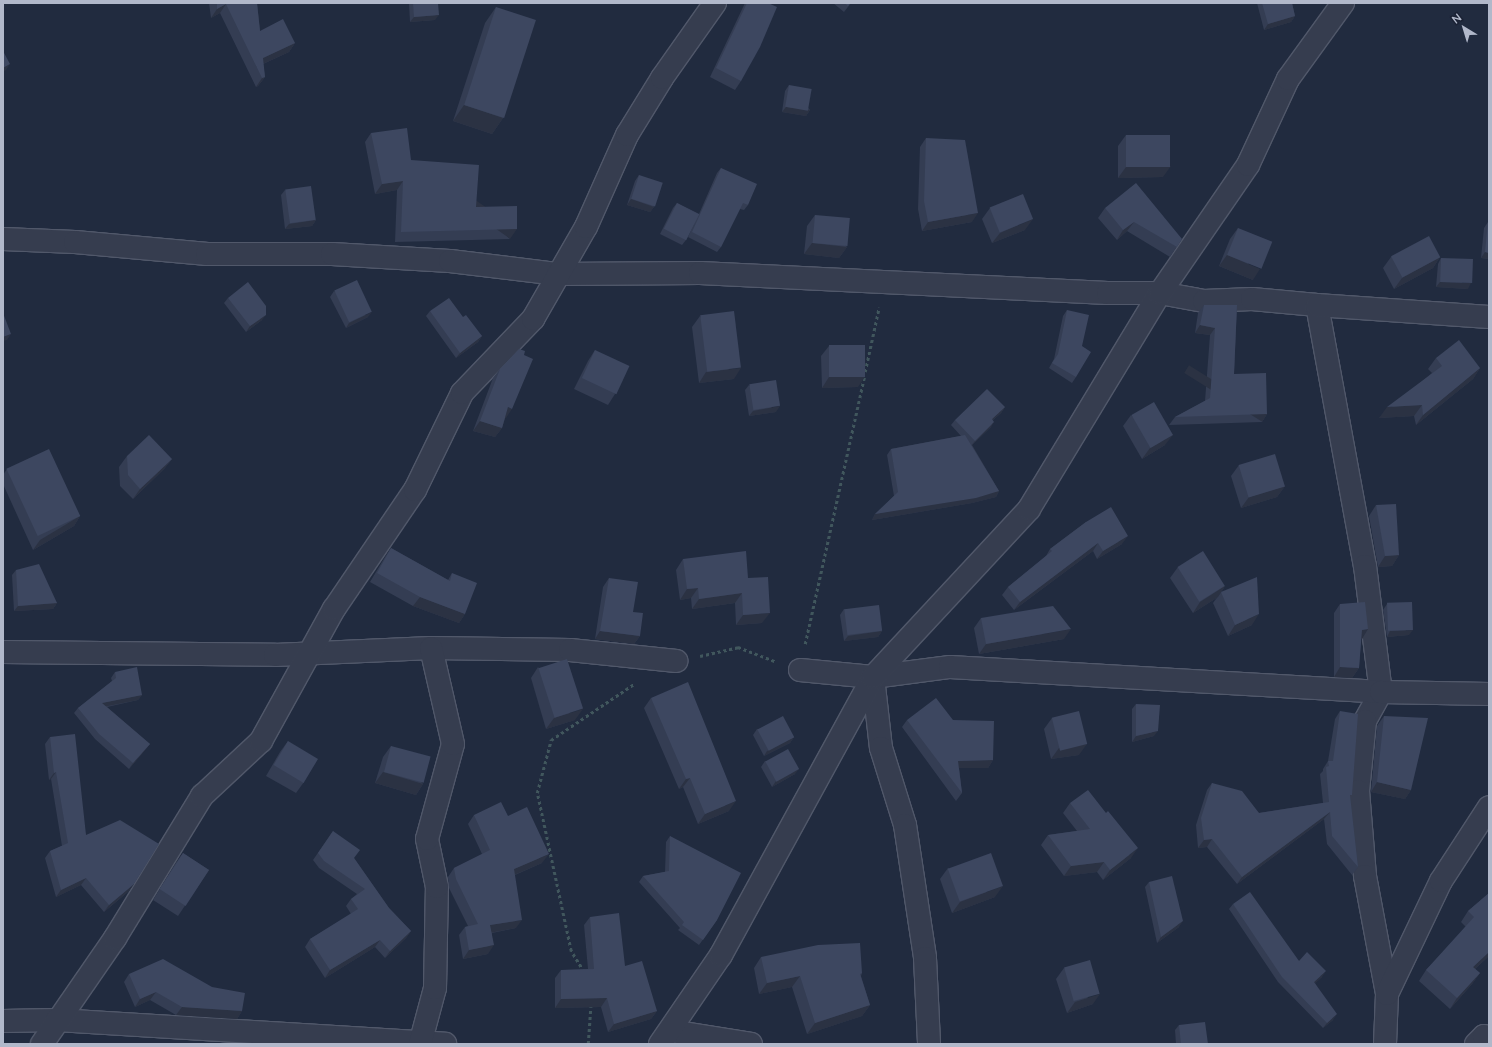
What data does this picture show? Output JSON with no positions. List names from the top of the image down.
{
  "north": "top left"
}
